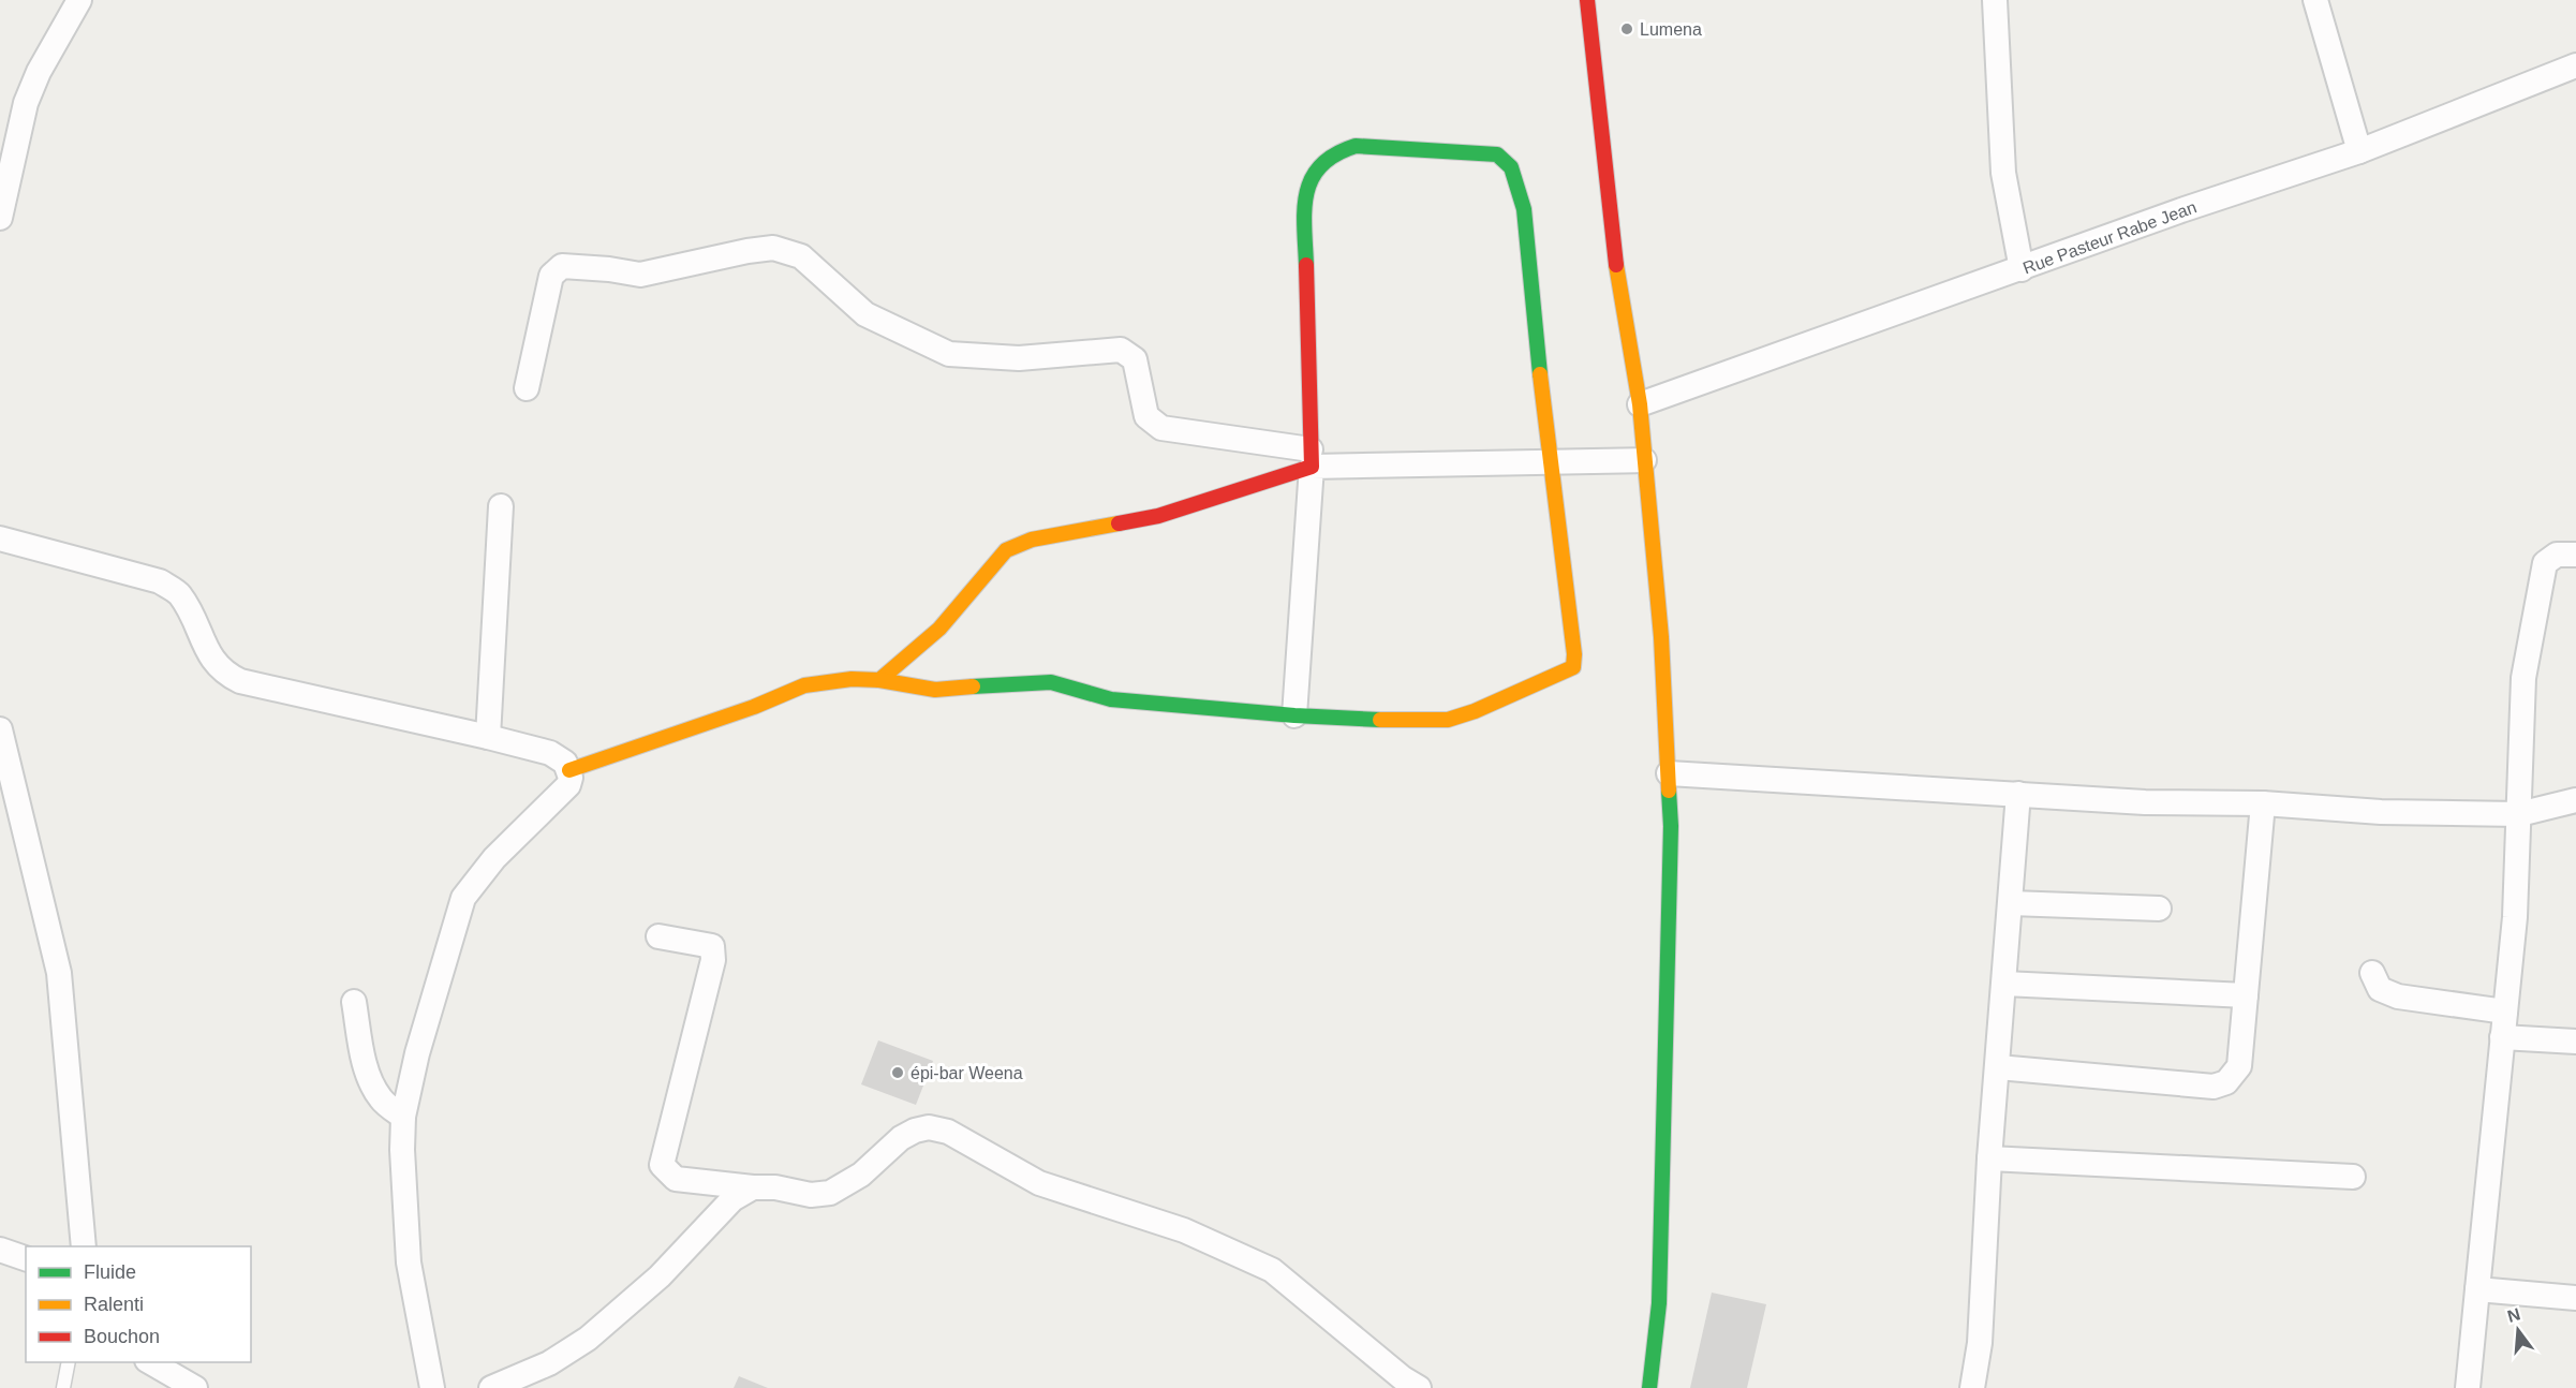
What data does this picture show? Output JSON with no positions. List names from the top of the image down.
{
  "streets": {
    "street": ["Rue Pasteur Rabe Jean"]
  },
  "places": ["Lumena", "épi-bar Weena"],
  "legend": ["Fluide", "Ralenti", "Bouchon"],
  "north": "top"
}
